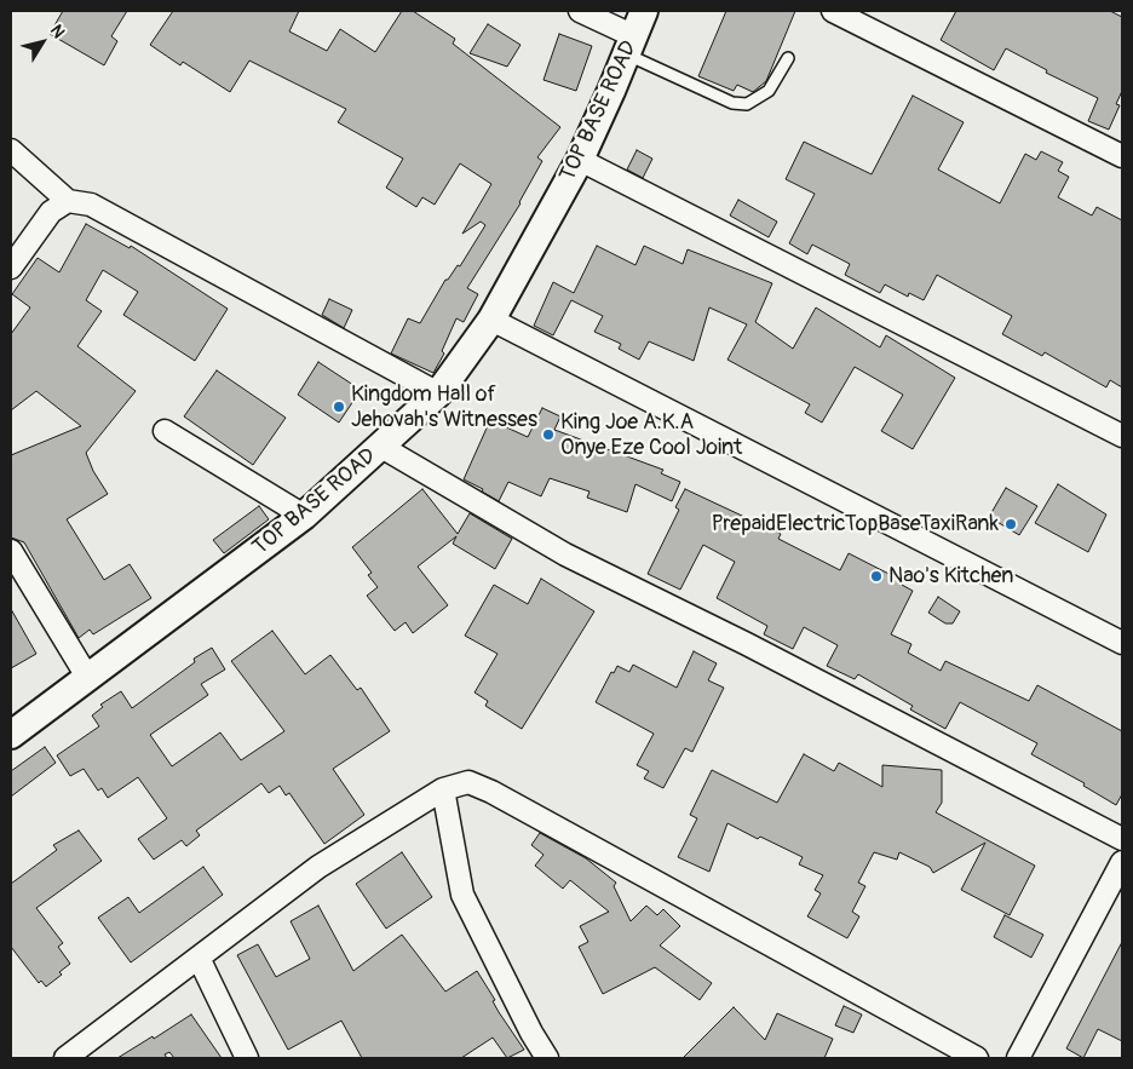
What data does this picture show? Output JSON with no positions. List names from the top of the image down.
{
  "streets": {
    "street": ["TOP BASE ROAD"]
  },
  "places": [
    "Kingdom Hall of Jehovah's Witnesses",
    "King Joe A.K.A Onye Eze Cool Joint",
    "PrepaidElectricTopBaseTaxiRank",
    "Nao's Kitchen"
  ],
  "north": "top right"
}
